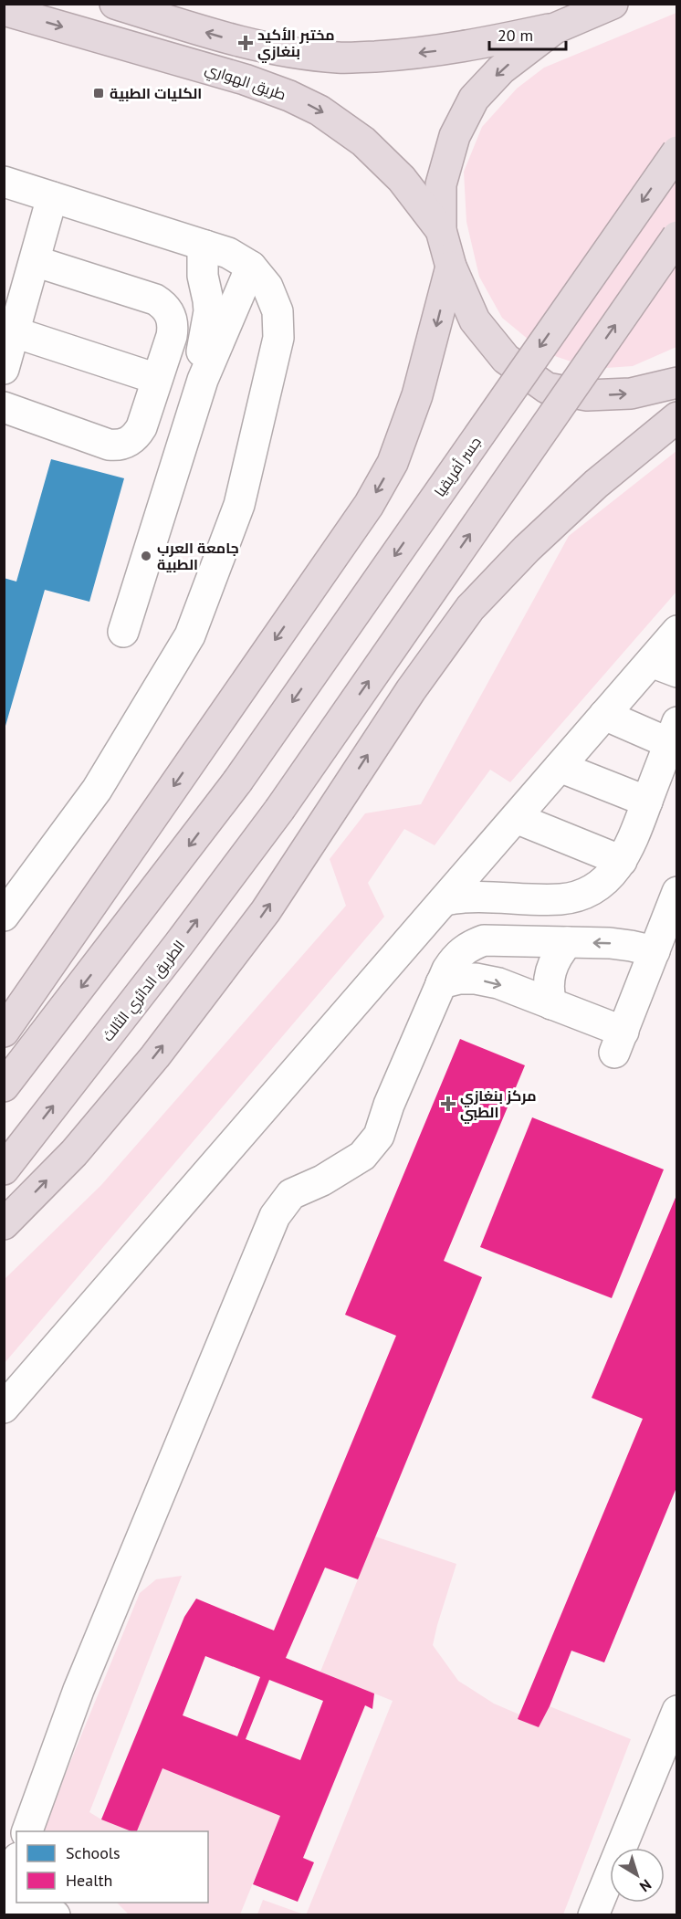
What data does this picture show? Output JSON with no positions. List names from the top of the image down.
{
  "streets": {
    "highway": ["طريق الهواري", "جسر أفريقيا", "الطريق الدائري الثالث"]
  },
  "one_way": ["طريق الهواري"],
  "places": {
    "health": ["مختبر الأكيد بنغازي", "مركز بنغازي الطبي"],
    "transit": ["الكليات الطبية"],
    "other": ["جامعة العرب الطبية"]
  },
  "legend": ["Schools", "Health"],
  "scale_bar": "20 m",
  "north": "bottom right"
}
